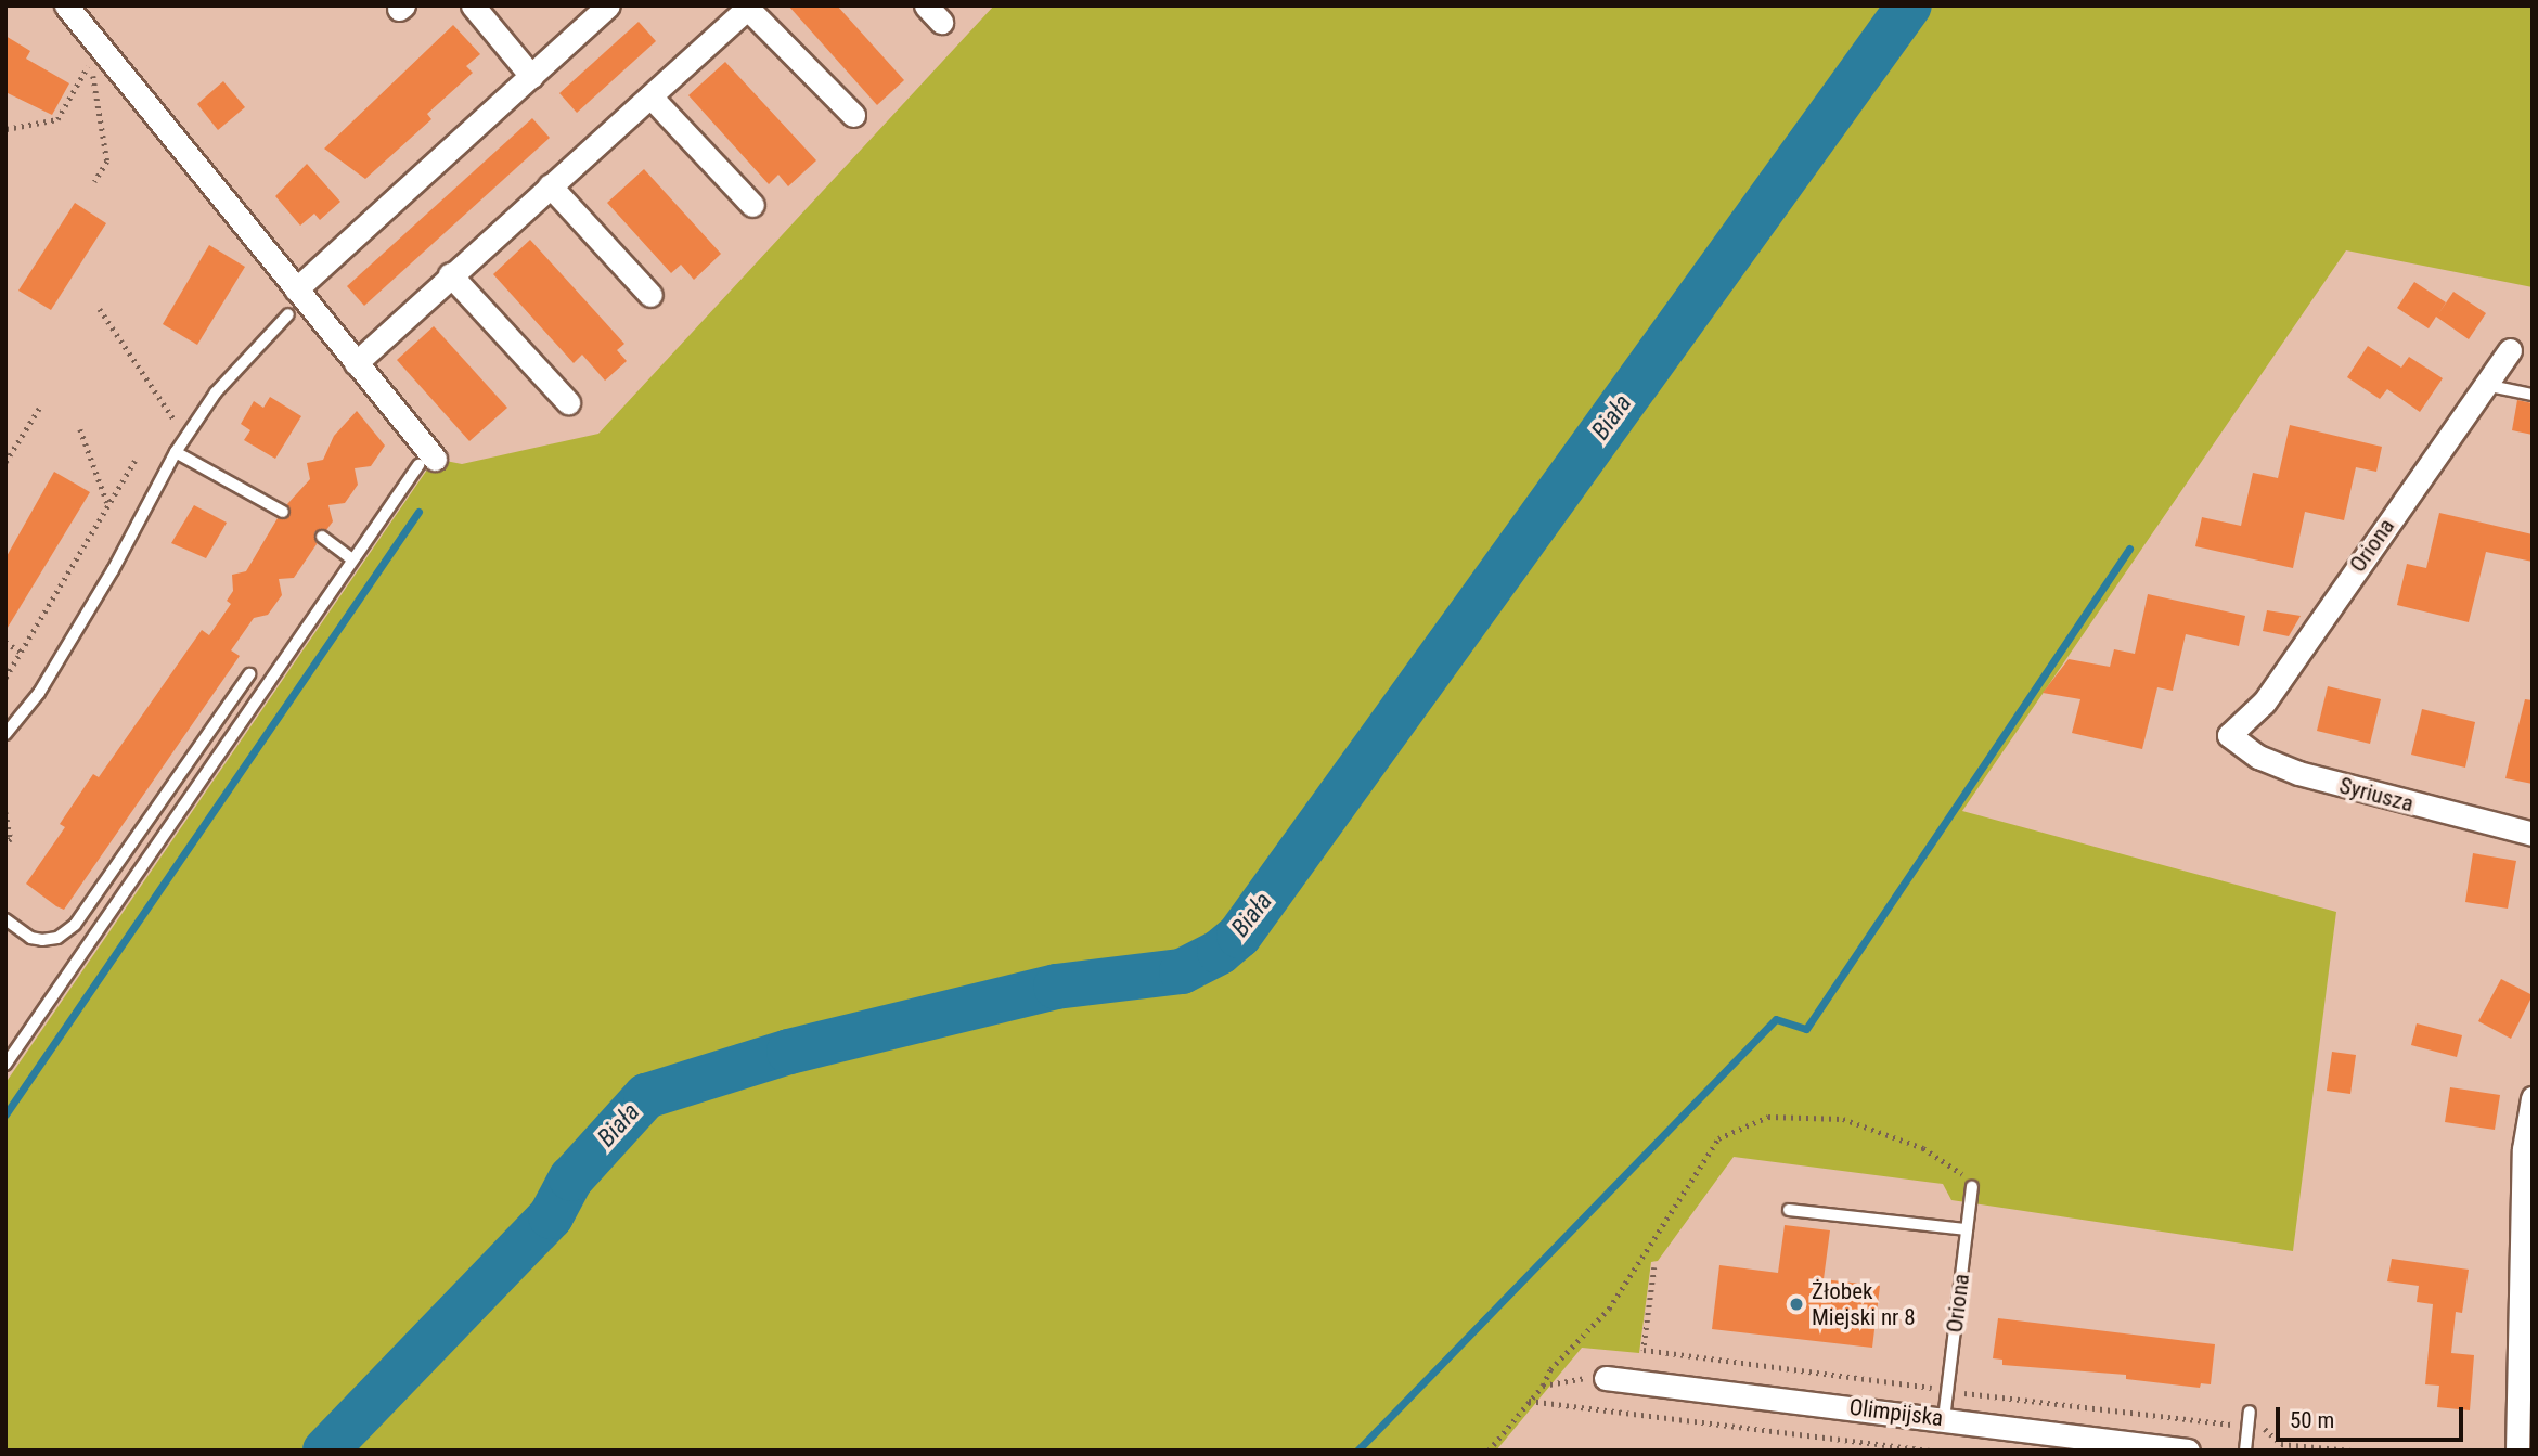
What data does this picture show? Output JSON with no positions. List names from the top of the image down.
{
  "streets": {
    "street": ["Oriona", "Syriusza", "Olimpijska"]
  },
  "crossings": [
    ["Oriona", "Syriusza"],
    ["Oriona", "Olimpijska"]
  ],
  "water": ["Biała"],
  "places": ["Żłobek Miejski nr 8"],
  "scale_bar": "50 m"
}
